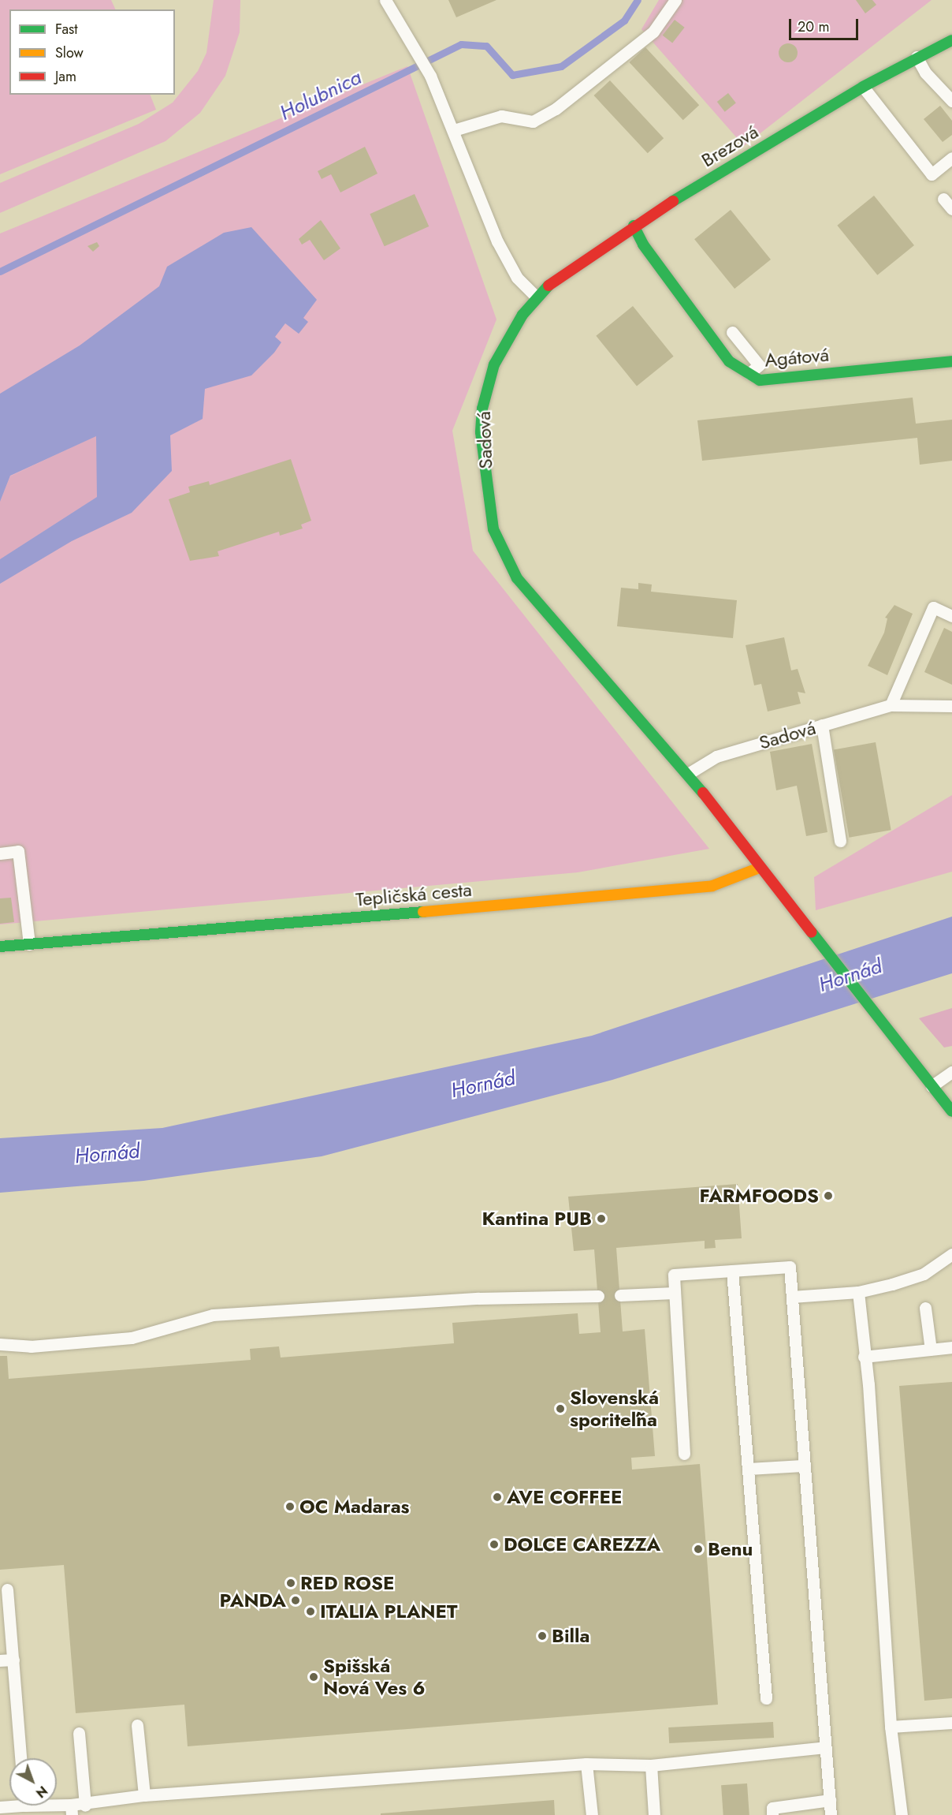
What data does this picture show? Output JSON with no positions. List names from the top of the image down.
{
  "streets": {
    "street": [
      "Brezová",
      "Agátová",
      "Sadová",
      "Tepličská cesta"
    ]
  },
  "crossings": [
    ["Brezová", "Agátová"],
    ["Brezová", "Sadová"],
    ["Sadová", "Tepličská cesta"]
  ],
  "water": ["Holubnica", "Hornád"],
  "places": [
    "FARMFOODS",
    "Kantina PUB",
    "Slovenská sporiteľňa",
    "AVE COFFEE",
    "OC Madaras",
    "DOLCE CAREZZA",
    "Benu",
    "RED ROSE",
    "PANDA",
    "ITALIA PLANET",
    "Billa",
    "Spišská Nová Ves 6"
  ],
  "legend": ["Fast", "Slow", "Jam"],
  "scale_bar": "20 m",
  "north": "bottom right"
}
